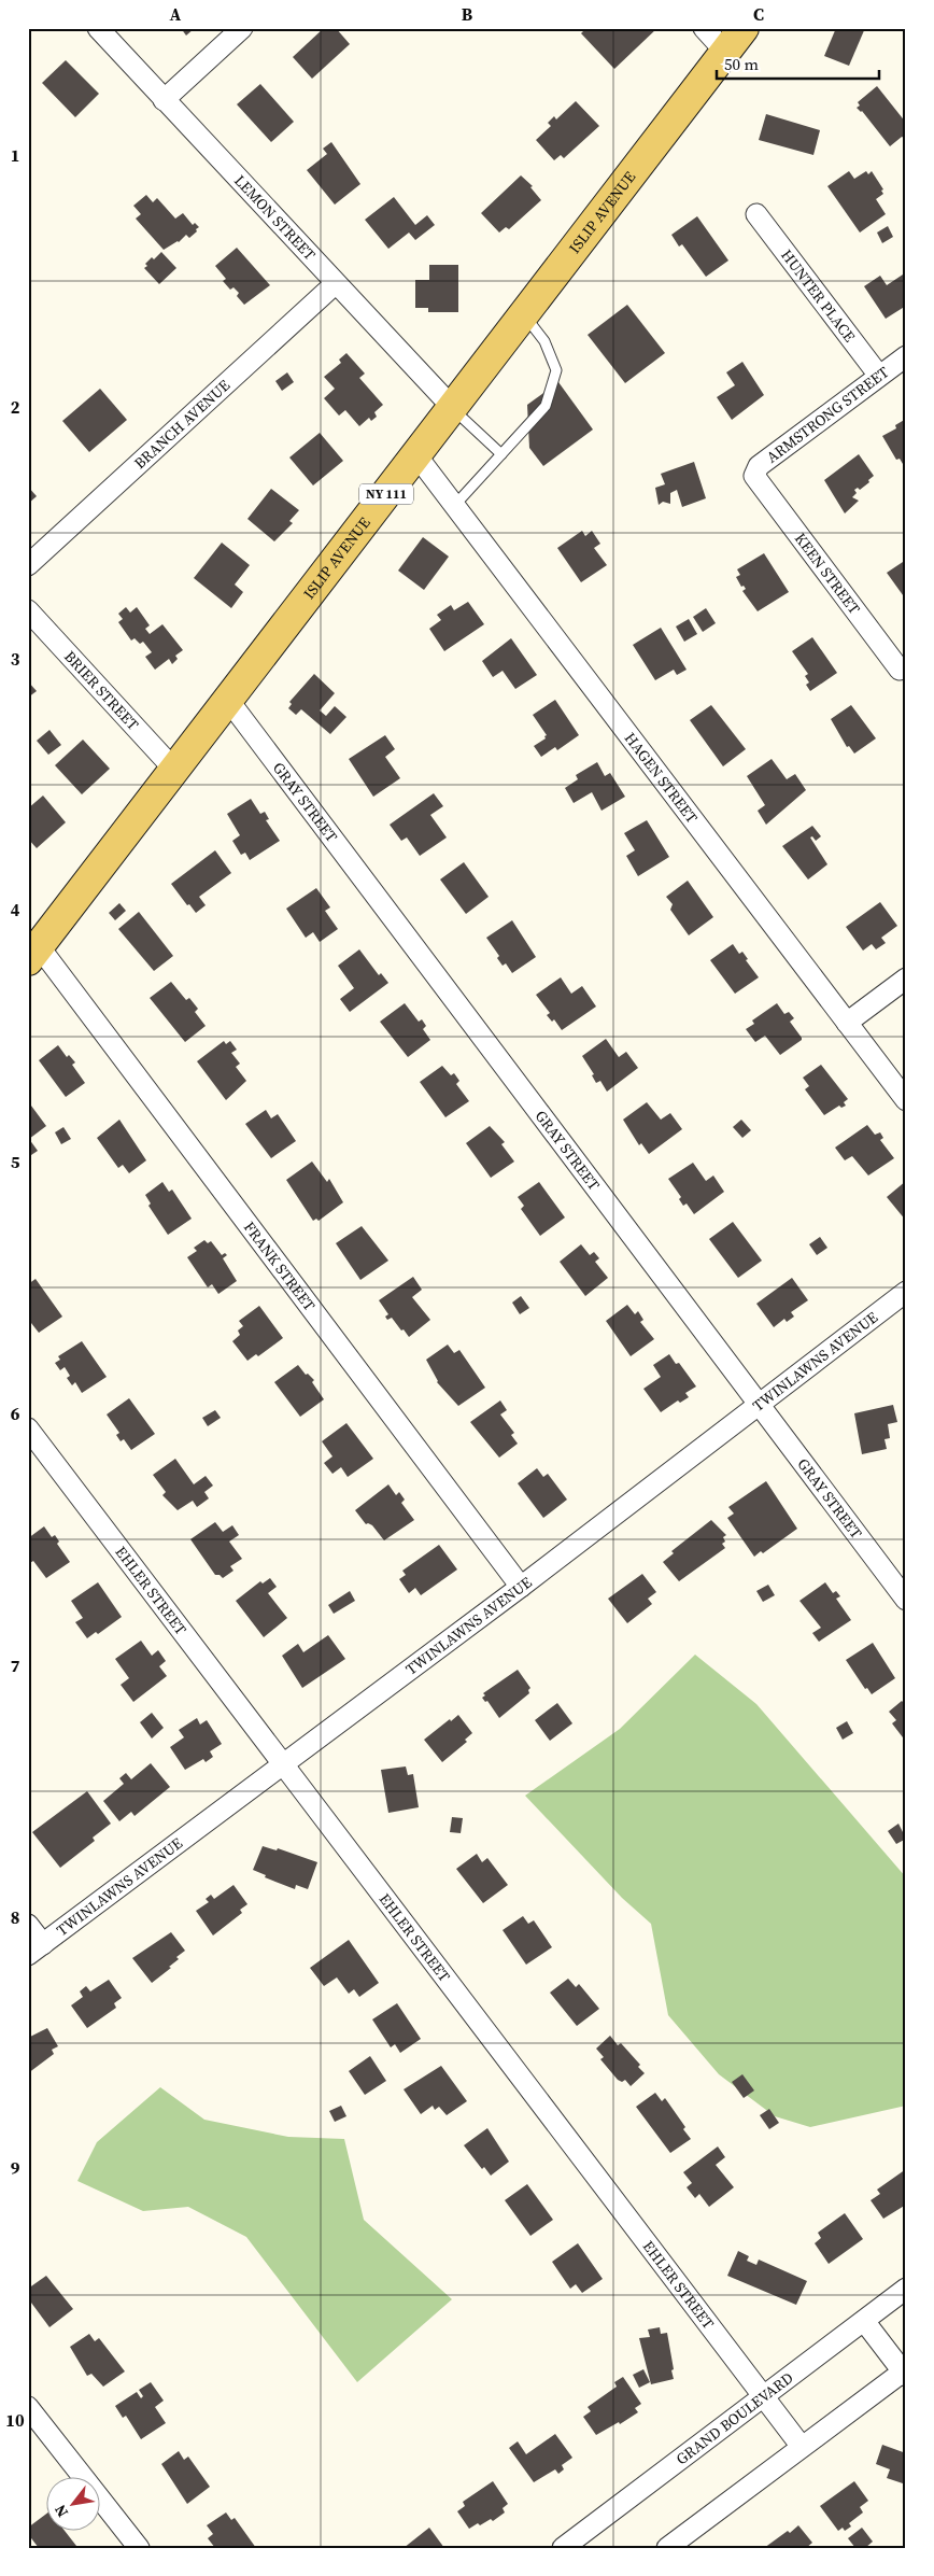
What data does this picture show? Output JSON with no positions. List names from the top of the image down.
{
  "streets": {
    "main road": ["ISLIP AVENUE", "NY 111"],
    "street": [
      "LEMON STREET",
      "HUNTER PLACE",
      "ARMSTRONG STREET",
      "BRANCH AVENUE",
      "KEEN STREET",
      "BRIER STREET",
      "HAGEN STREET",
      "GRAY STREET",
      "FRANK STREET",
      "TWINLAWNS AVENUE",
      "EHLER STREET",
      "GRAND BOULEVARD"
    ]
  },
  "crossings": [
    ["ISLIP AVENUE", "LEMON STREET"],
    ["ISLIP AVENUE", "BRIER STREET"],
    ["ISLIP AVENUE", "HAGEN STREET"],
    ["ISLIP AVENUE", "GRAY STREET"],
    ["ISLIP AVENUE", "FRANK STREET"],
    ["LEMON STREET", "BRANCH AVENUE"],
    ["HUNTER PLACE", "ARMSTRONG STREET"],
    ["ARMSTRONG STREET", "KEEN STREET"],
    ["GRAY STREET", "TWINLAWNS AVENUE"],
    ["FRANK STREET", "TWINLAWNS AVENUE"],
    ["TWINLAWNS AVENUE", "EHLER STREET"],
    ["EHLER STREET", "GRAND BOULEVARD"]
  ],
  "scale_bar": "50 m",
  "north": "bottom left",
  "grid": {
    "columns": ["A", "B", "C"],
    "rows": [
      "1",
      "2",
      "3",
      "4",
      "5",
      "6",
      "7",
      "8",
      "9",
      "10"
    ]
  }
}
